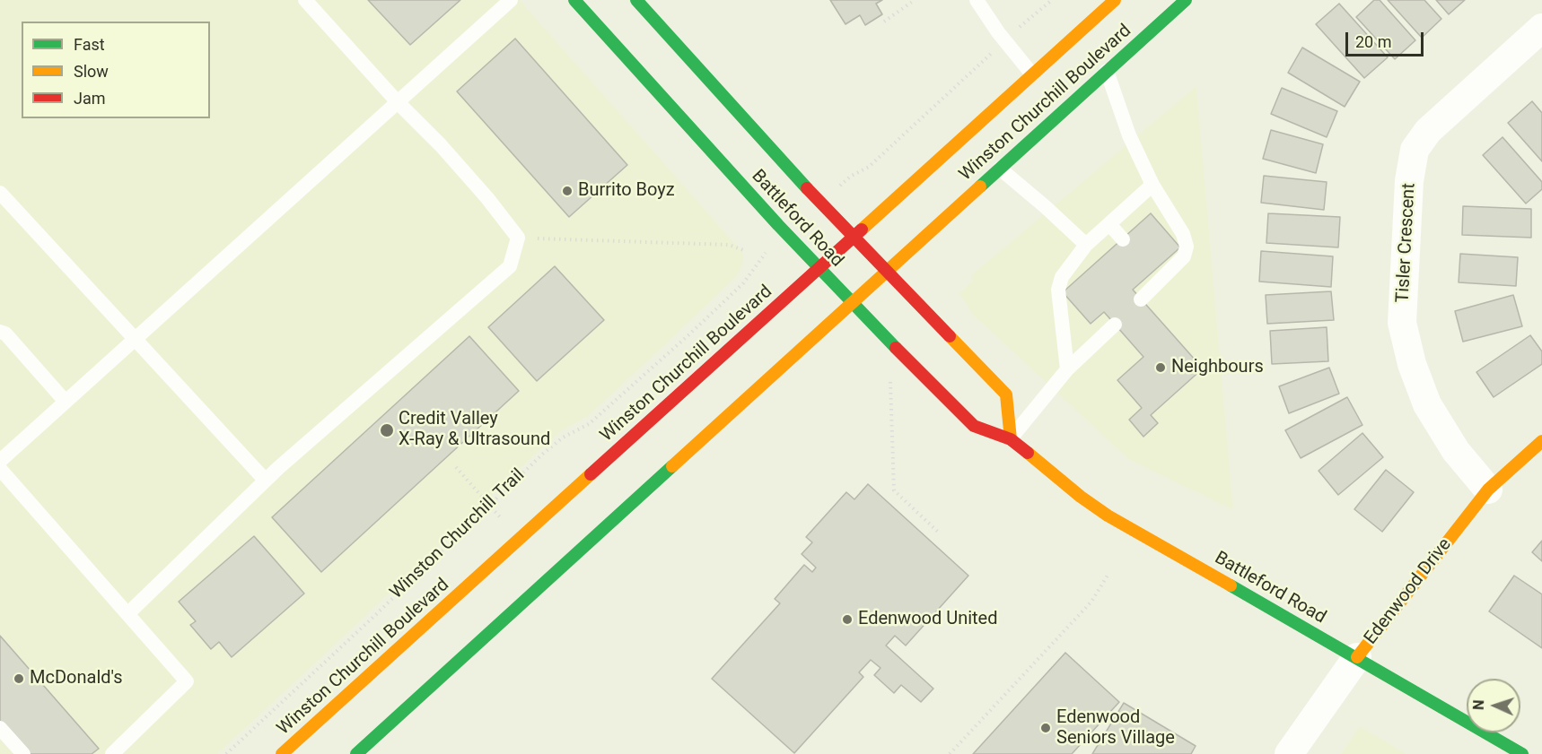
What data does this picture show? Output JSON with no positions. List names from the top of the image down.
{
  "streets": {
    "main road": ["Winston Churchill Boulevard", "Battleford Road", "Edenwood Drive"],
    "street": ["Tisler Crescent"],
    "path": ["Winston Churchill Trail"]
  },
  "crossings": [
    ["Winston Churchill Boulevard", "Battleford Road"],
    ["Battleford Road", "Edenwood Drive"],
    ["Tisler Crescent", "Edenwood Drive"]
  ],
  "places": [
    "Burrito Boyz",
    "Neighbours",
    "Credit Valley X-Ray & Ultrasound",
    "Edenwood United",
    "McDonald's",
    "Edenwood Seniors Village"
  ],
  "legend": ["Fast", "Slow", "Jam"],
  "scale_bar": "20 m",
  "north": "left"
}
